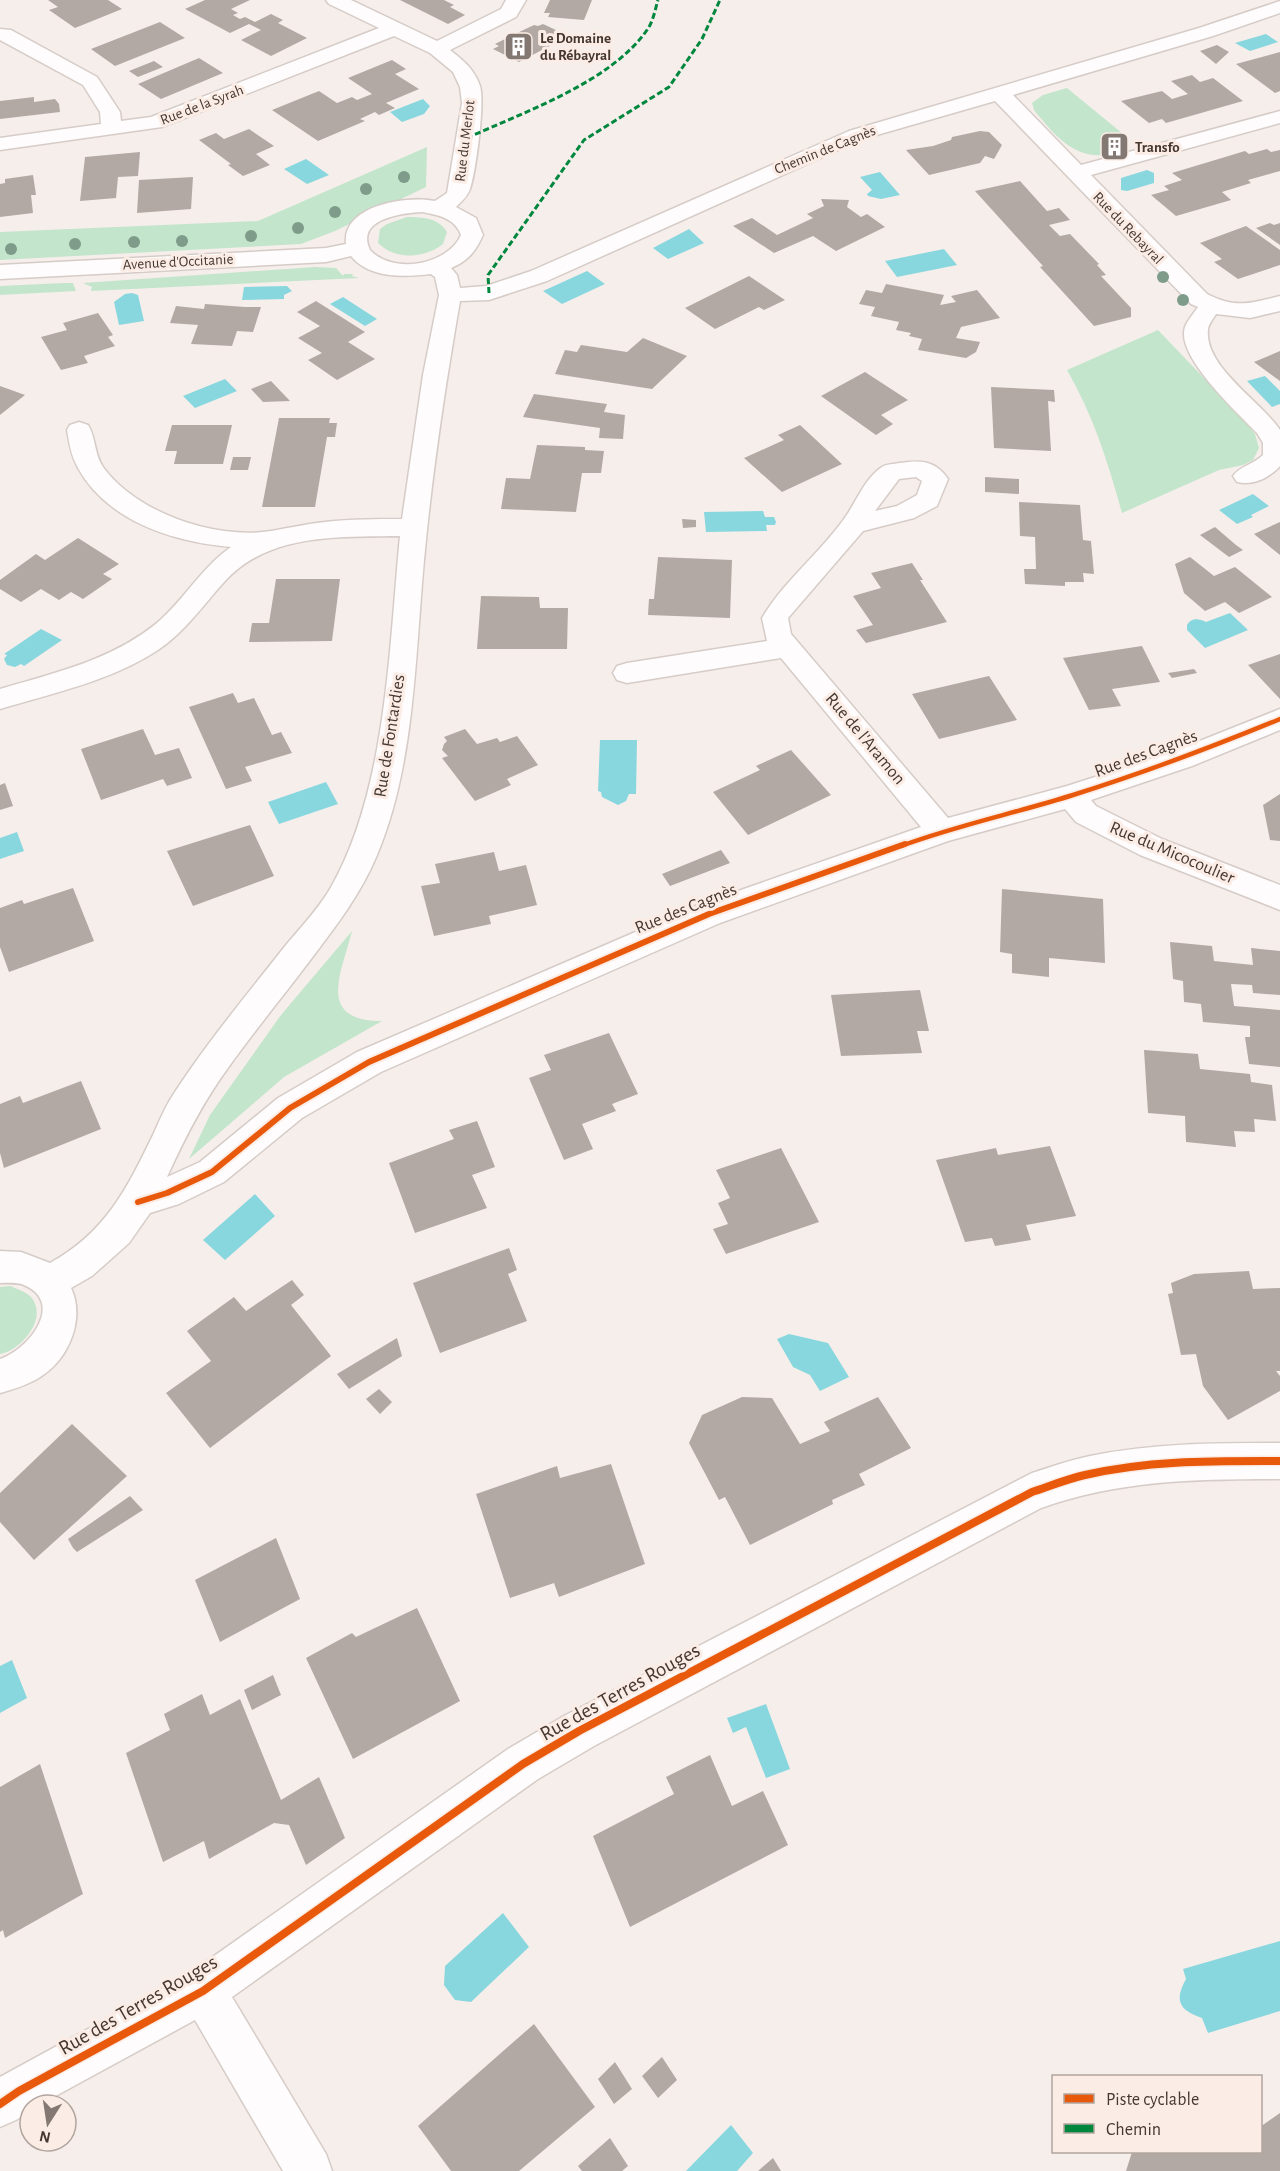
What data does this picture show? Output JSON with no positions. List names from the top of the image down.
{
  "streets": {
    "street": [
      "Rue de la Syrah",
      "Rue du Merlot",
      "Chemin de Cagnès",
      "Rue du Rebayral",
      "Avenue d'Occitanie",
      "Rue de Fontardies",
      "Rue de l'Aramon",
      "Rue des Cagnès",
      "Rue du Micocoulier",
      "Rue des Terres Rouges"
    ]
  },
  "crossings": [
    ["Rue de la Syrah", "Rue du Merlot"],
    ["Rue du Merlot", "Avenue d'Occitanie"],
    ["Chemin de Cagnès", "Rue du Rebayral"],
    ["Chemin de Cagnès", "Rue de Fontardies"],
    ["Rue de Fontardies", "Rue des Cagnès"],
    ["Rue de l'Aramon", "Rue des Cagnès"],
    ["Rue des Cagnès", "Rue du Micocoulier"]
  ],
  "places": {
    "building": ["Le Domaine du Rébayral", "Transfo"]
  },
  "legend": ["Piste cyclable", "Chemin"],
  "north": "bottom"
}
